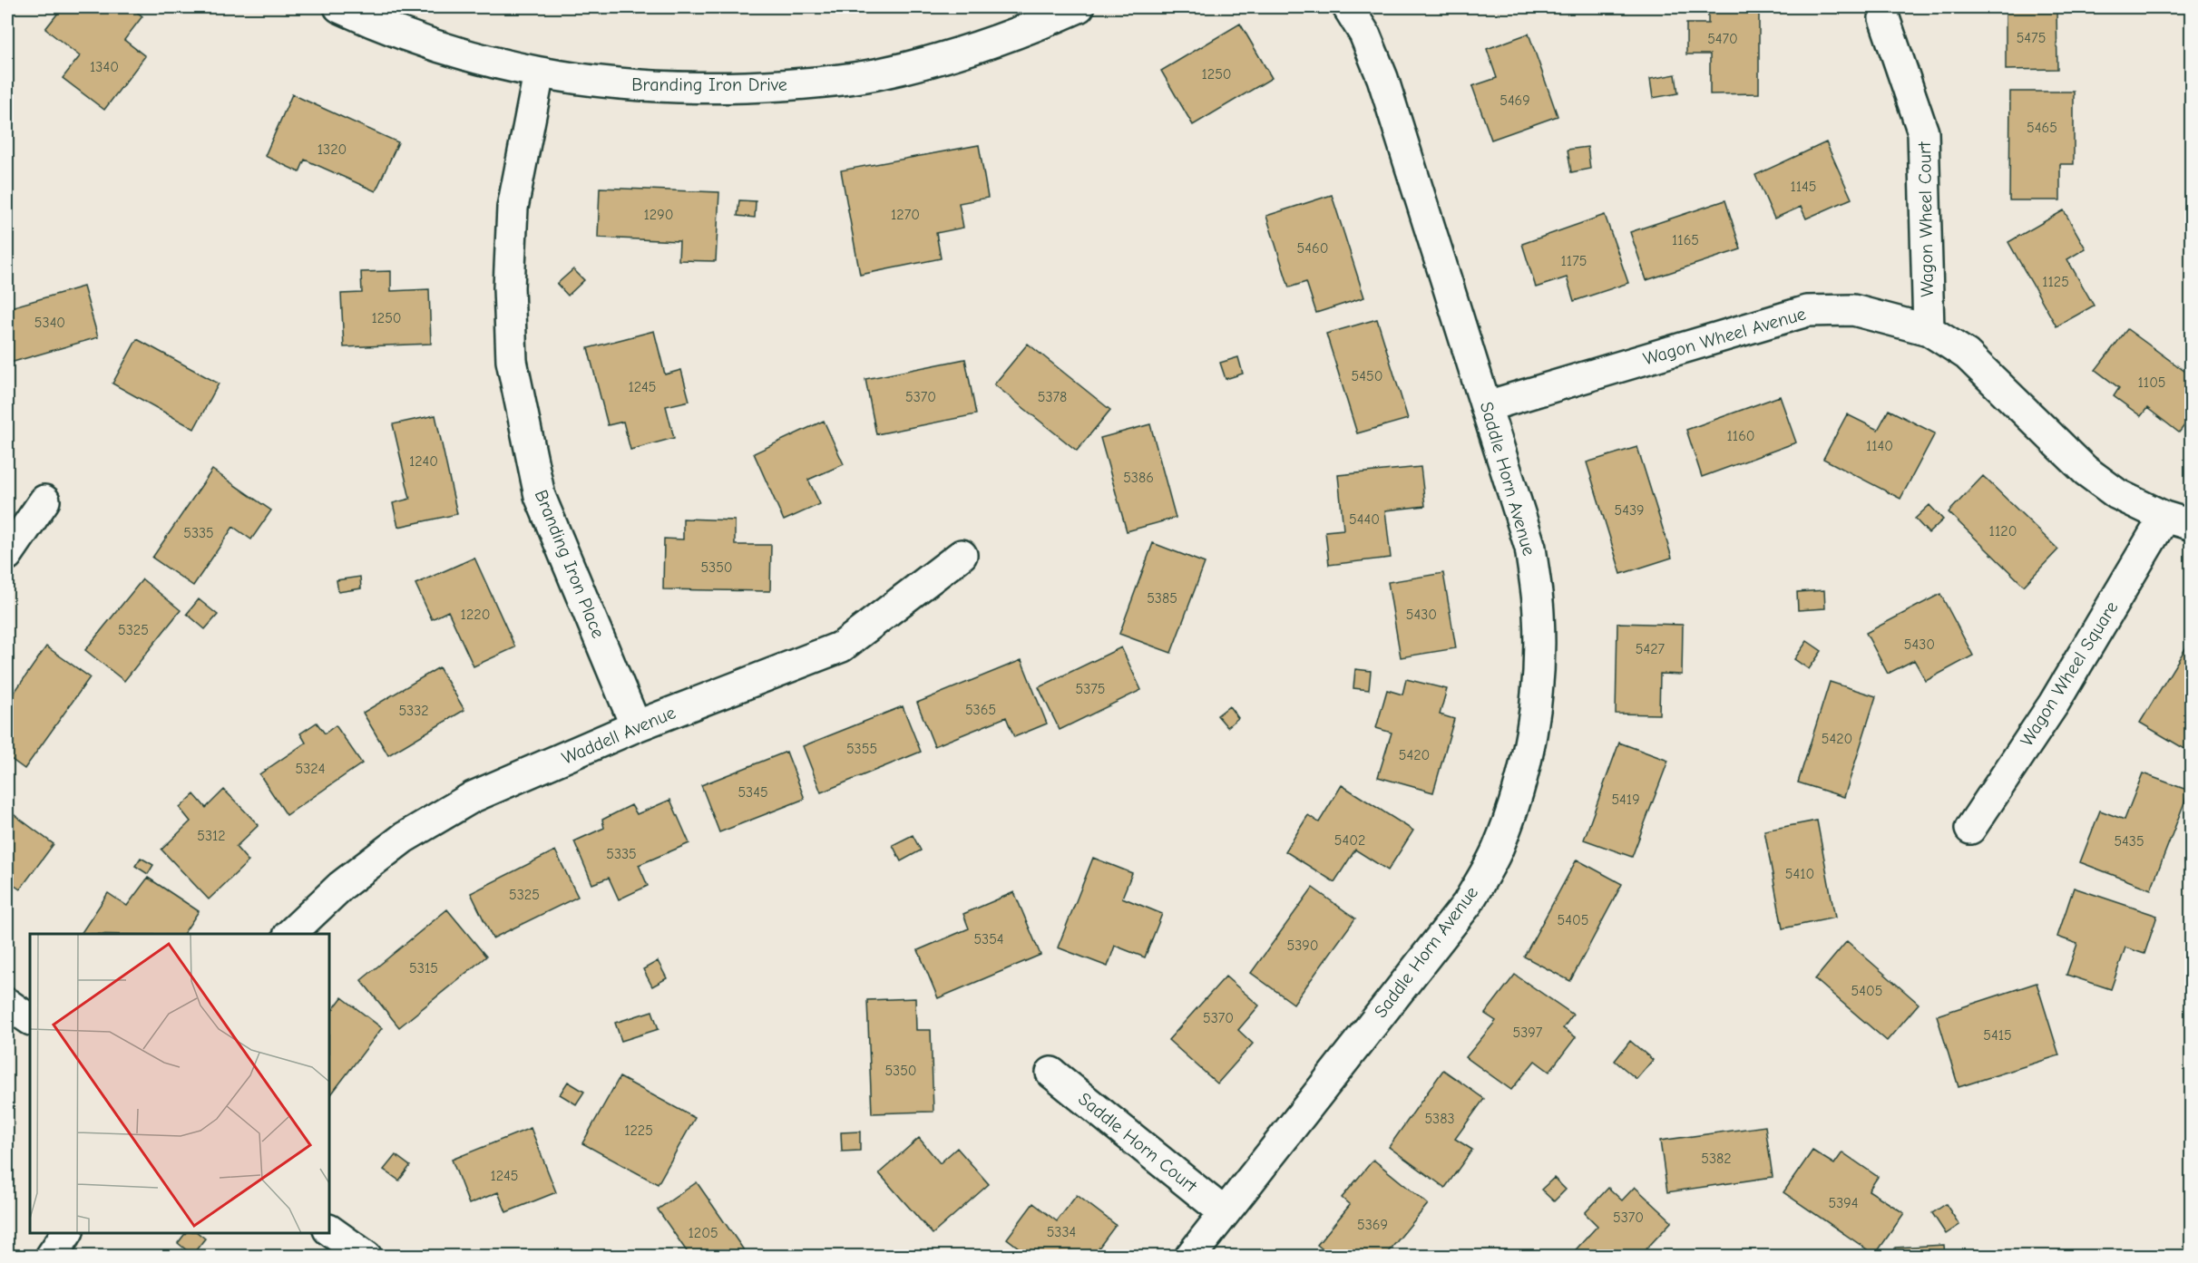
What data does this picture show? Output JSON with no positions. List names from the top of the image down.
{
  "streets": {
    "street": [
      "Branding Iron Drive",
      "Wagon Wheel Court",
      "Wagon Wheel Avenue",
      "Saddle Horn Avenue",
      "Branding Iron Place",
      "Wagon Wheel Square",
      "Waddell Avenue",
      "Saddle Horn Court"
    ]
  },
  "crossings": [
    ["Branding Iron Drive", "Branding Iron Place"],
    ["Wagon Wheel Court", "Wagon Wheel Avenue"],
    ["Wagon Wheel Avenue", "Saddle Horn Avenue"],
    ["Wagon Wheel Avenue", "Wagon Wheel Square"],
    ["Saddle Horn Avenue", "Saddle Horn Court"],
    ["Branding Iron Place", "Waddell Avenue"]
  ],
  "house_numbers": [
    "5475",
    "5470",
    "1340",
    "1250",
    "5469",
    "5465",
    "1320",
    "1145",
    "1290",
    "1270",
    "1165",
    "5460",
    "1175",
    "1125",
    "1250",
    "5340",
    "5450",
    "1105",
    "1245",
    "5370",
    "5378",
    "1160",
    "1140",
    "1240",
    "5386",
    "5439",
    "5440",
    "1120",
    "5335",
    "5350",
    "5385",
    "1220",
    "5430",
    "5325",
    "5430",
    "5427",
    "5375",
    "5365",
    "5332",
    "5420",
    "5355",
    "5420",
    "5324",
    "5345",
    "5419",
    "5312",
    "5402",
    "5435",
    "5335",
    "5410",
    "5325",
    "5405",
    "5354",
    "5390",
    "5315",
    "5405",
    "5370",
    "5397",
    "5415",
    "5350",
    "5383",
    "1225",
    "5382",
    "1245",
    "5394",
    "5370",
    "5369",
    "5334",
    "1205"
  ]
}
